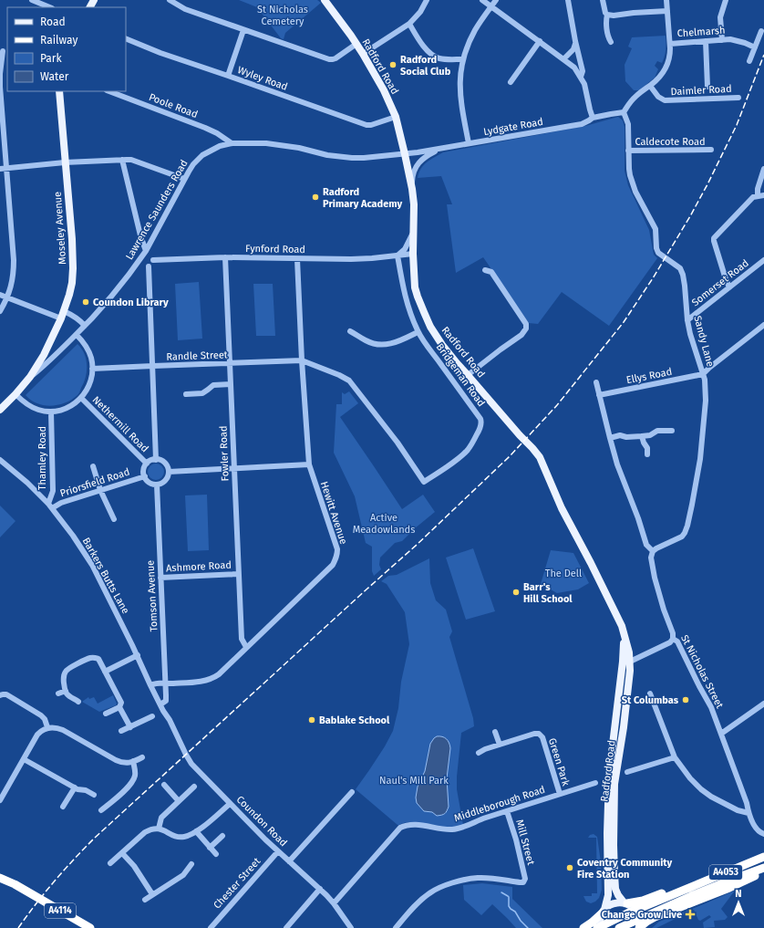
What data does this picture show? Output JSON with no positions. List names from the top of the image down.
{
  "streets": {
    "highway": ["A4053", "A4114"],
    "main road": ["Radford Road", "Moseley Avenue"],
    "street": [
      "Chelmarsh",
      "Wyley Road",
      "Daimler Road",
      "Poole Road",
      "Lydgate Road",
      "Caldecote Road",
      "Lawrence Saunders Road",
      "Fynford Road",
      "Somerset Road",
      "Sandy Lane",
      "Randle Street",
      "Bridgeman Road",
      "Ellys Road",
      "Nethermill Road",
      "Fowler Road",
      "Thamley Road",
      "Priorsfield Road",
      "Hewitt Avenue",
      "Ashmore Road",
      "Barkers Butts Lane",
      "Tomson Avenue",
      "St Nicholas Street",
      "Green Park",
      "Middleborough Road",
      "Coundon Road",
      "Mill Street",
      "Chester Street"
    ]
  },
  "crossings": [
    ["Radford Road", "Wyley Road"],
    ["Radford Road", "Lydgate Road"],
    ["Radford Road", "Lawrence Saunders Road"],
    ["Radford Road", "Fynford Road"],
    ["Poole Road", "Lawrence Saunders Road"],
    ["Lydgate Road", "Lawrence Saunders Road"],
    ["Lydgate Road", "Sandy Lane"],
    ["Caldecote Road", "Sandy Lane"],
    ["Lawrence Saunders Road", "Moseley Avenue"],
    ["Fynford Road", "Bridgeman Road"],
    ["Fynford Road", "Fowler Road"],
    ["Fynford Road", "Hewitt Avenue"],
    ["Somerset Road", "Sandy Lane"],
    ["Sandy Lane", "Ellys Road"],
    ["Sandy Lane", "St Nicholas Street"],
    ["Randle Street", "Bridgeman Road"],
    ["Randle Street", "Fowler Road"],
    ["Randle Street", "Hewitt Avenue"],
    ["Bridgeman Road", "Hewitt Avenue"],
    ["Nethermill Road", "Priorsfield Road"],
    ["Nethermill Road", "Tomson Avenue"],
    ["Fowler Road", "Hewitt Avenue"],
    ["Fowler Road", "Ashmore Road"],
    ["Thamley Road", "Priorsfield Road"],
    ["Thamley Road", "Barkers Butts Lane"],
    ["Priorsfield Road", "Barkers Butts Lane"],
    ["Priorsfield Road", "Tomson Avenue"],
    ["Hewitt Avenue", "Barkers Butts Lane"],
    ["Hewitt Avenue", "Tomson Avenue"],
    ["Ashmore Road", "Tomson Avenue"],
    ["Barkers Butts Lane", "Tomson Avenue"],
    ["Barkers Butts Lane", "Coundon Road"],
    ["Green Park", "Middleborough Road"],
    ["Middleborough Road", "Coundon Road"],
    ["Middleborough Road", "Mill Street"],
    ["Coundon Road", "Chester Street"]
  ],
  "parks": [
    "St Nicholas Cemetery",
    "Active Meadowlands",
    "The Dell",
    "Naul's Mill Park"
  ],
  "places": {
    "other": [
      "Radford Social Club",
      "Radford Primary Academy",
      "Coundon Library",
      "Barr's Hill School",
      "St Columbas",
      "Bablake School",
      "Coventry Community Fire Station"
    ],
    "health": ["Change Grow Live"]
  },
  "legend": [
    "Road",
    "Railway",
    "Park",
    "Water"
  ],
  "north": "top"
}
